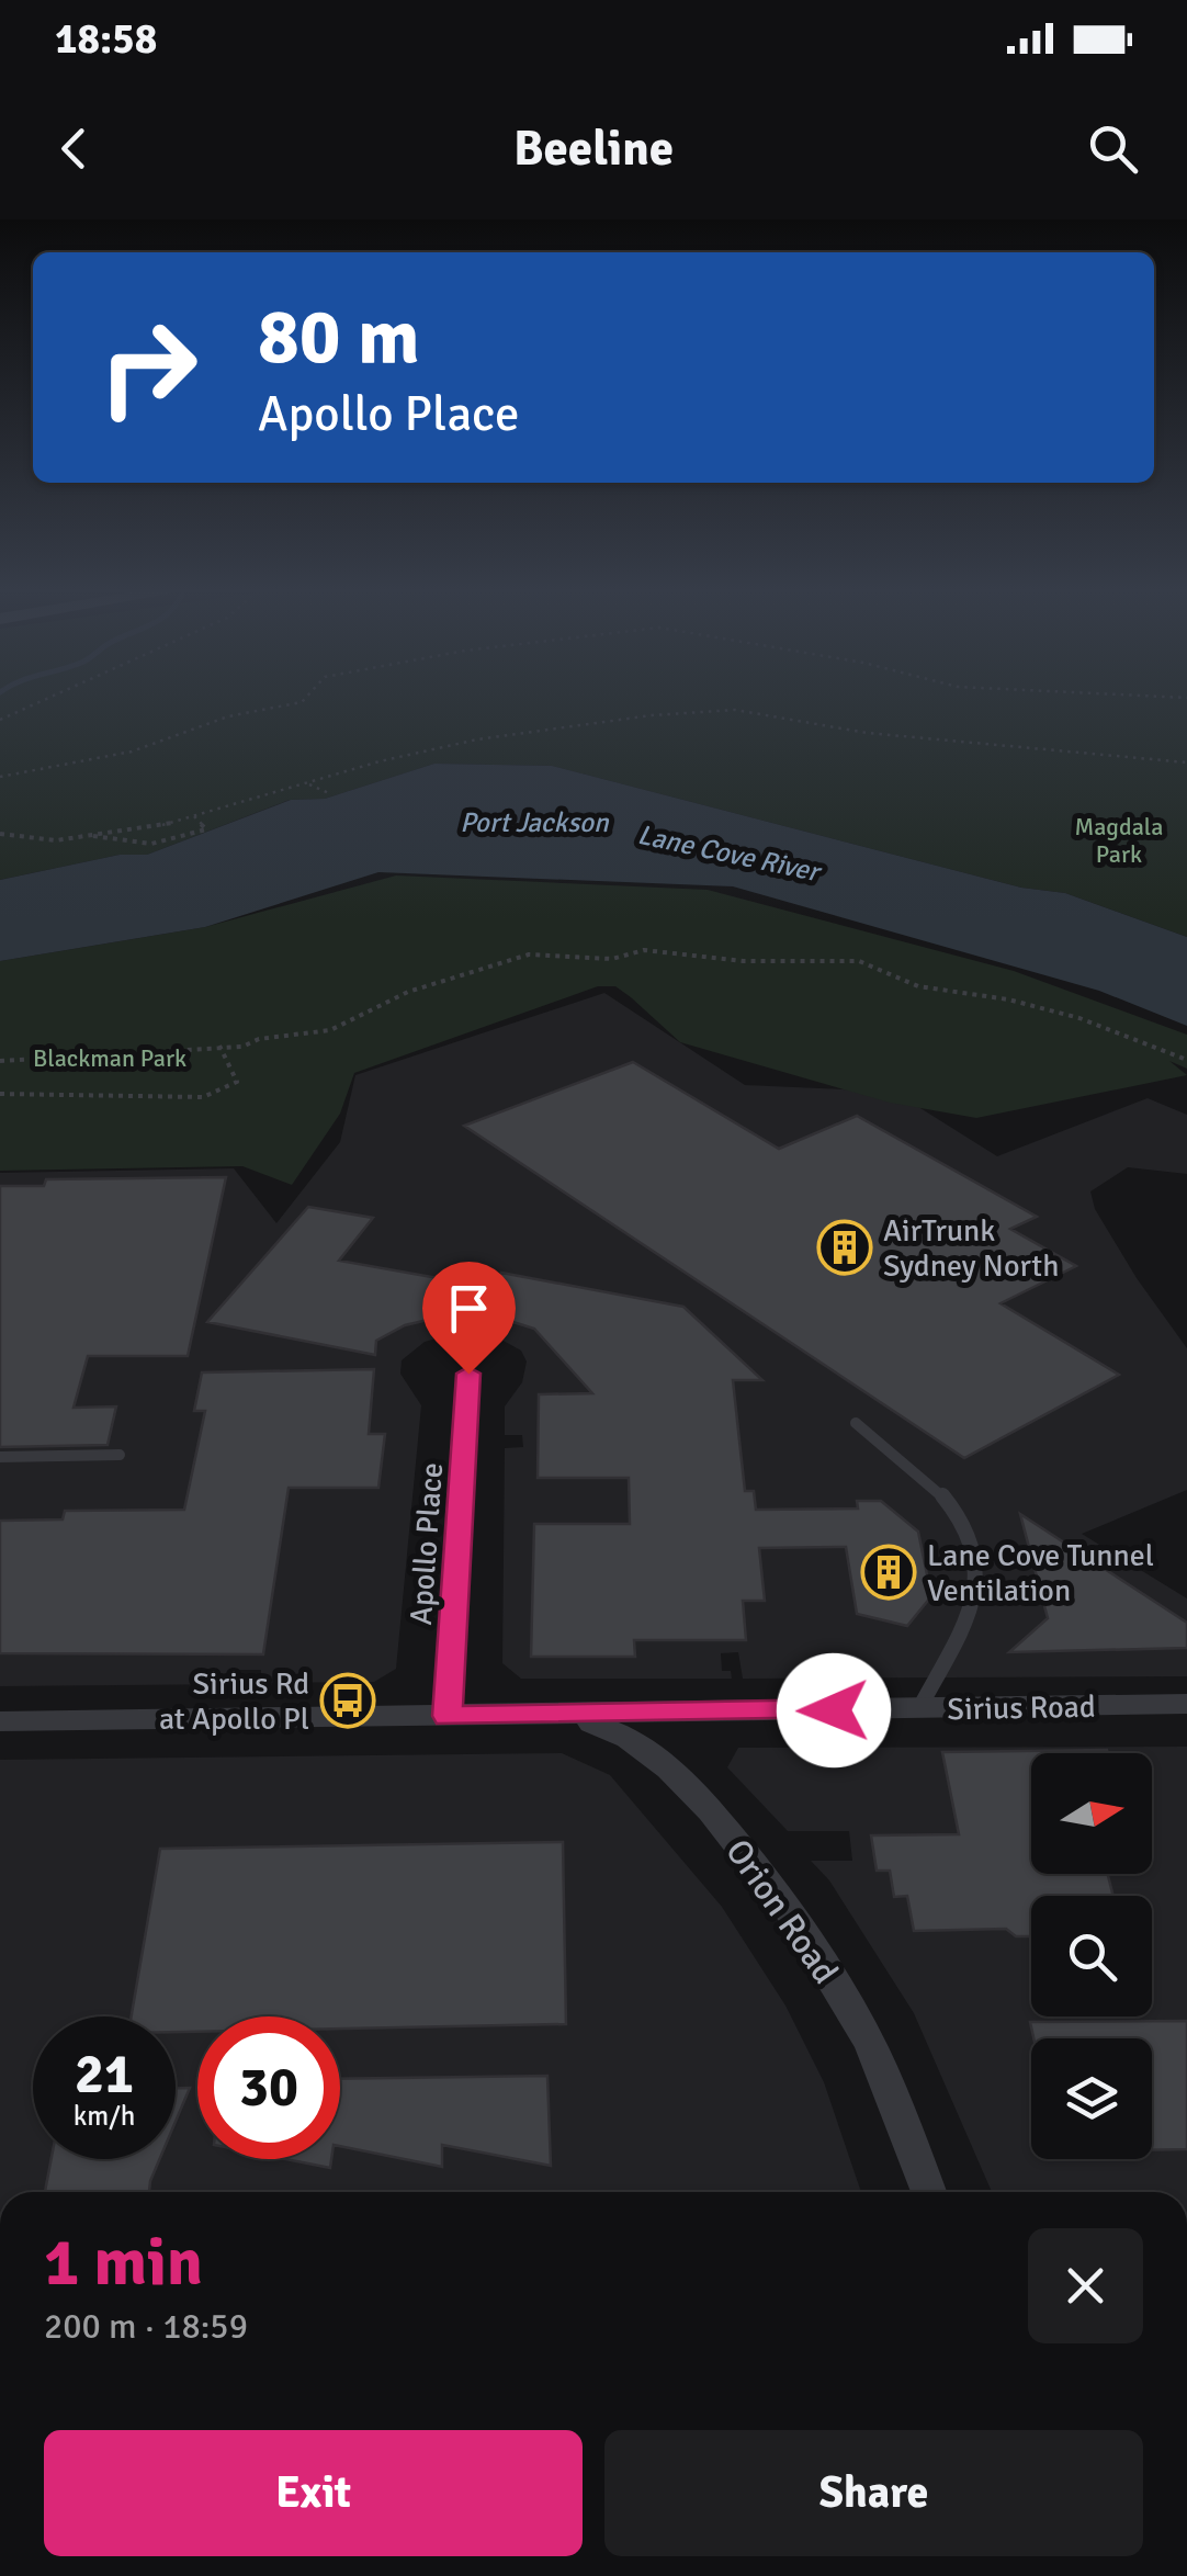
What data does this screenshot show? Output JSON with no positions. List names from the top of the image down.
{
  "streets": {
    "street": ["Apollo Place", "Sirius Road", "Orion Road"]
  },
  "crossings": [
    ["Apollo Place", "Sirius Road"],
    ["Sirius Road", "Orion Road"]
  ],
  "water": ["Port Jackson", "Lane Cove River"],
  "parks": ["Magdala Park", "Blackman Park"],
  "places": {
    "building": ["AirTrunk Sydney North", "Lane Cove Tunnel Ventilation"],
    "bus stop": ["Sirius Rd at Apollo Pl"]
  },
  "north": "right",
  "page": {
    "status": "18:58",
    "header": "Beeline",
    "turn": ["80 m", "Apollo Place"],
    "speed": "21 km/h",
    "limit": "30",
    "heading": ["1 min", "200 m · 18:59"],
    "buttons": ["Exit", "Share"]
  }
}
